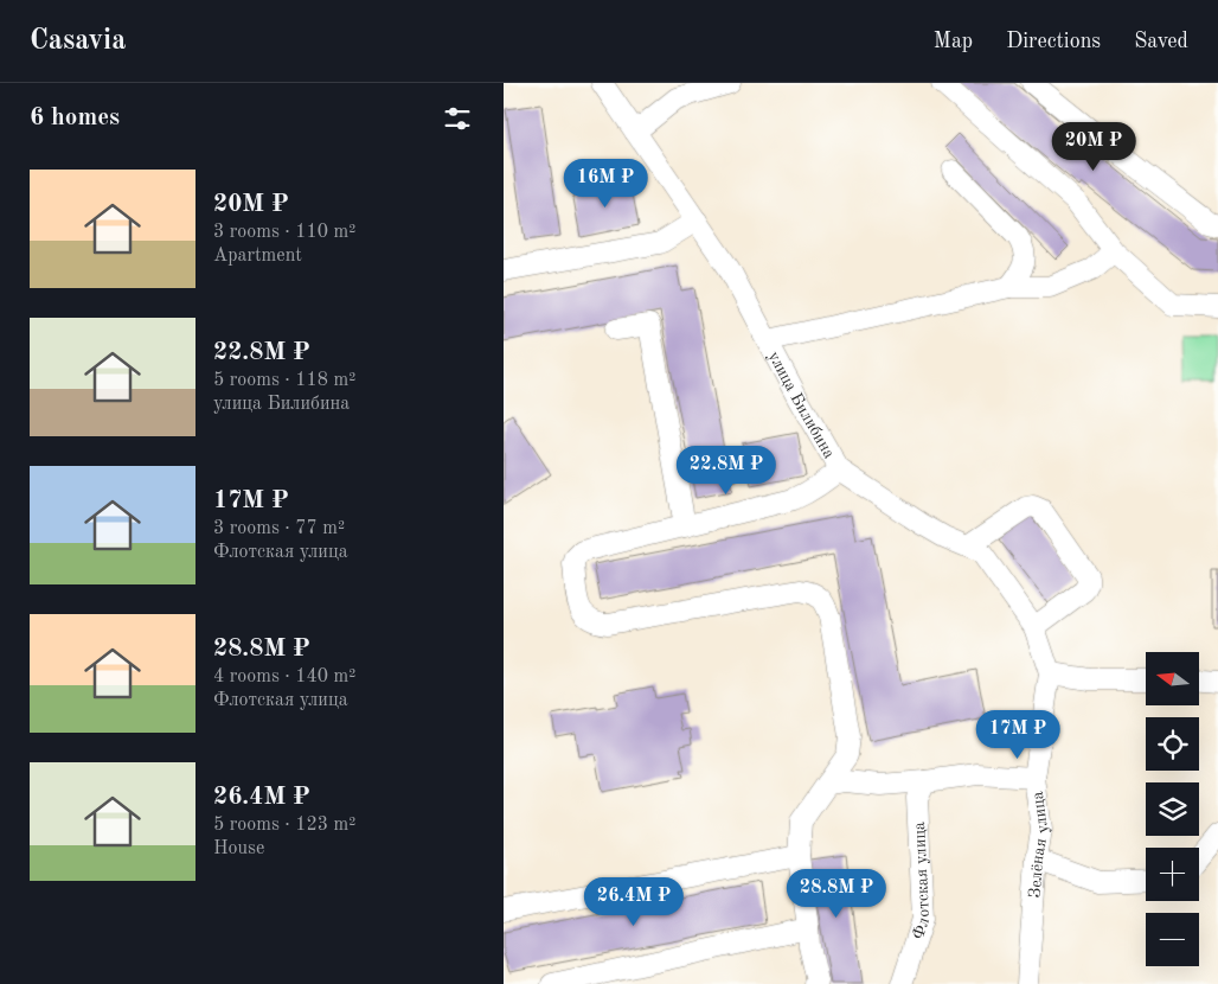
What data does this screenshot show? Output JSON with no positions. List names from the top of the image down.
{
  "streets": {
    "street": ["улица Билибина", "Зелёная улица", "Флотская улица"]
  },
  "crossings": [
    ["улица Билибина", "Зелёная улица"]
  ],
  "north": "left",
  "page": {
    "header": "Casavia",
    "nav": ["Map", "Directions", "Saved"],
    "heading": "6 homes",
    "price": [
      "20M ₽",
      "16M ₽",
      "22.8M ₽",
      "17M ₽",
      "28.8M ₽",
      "26.4M ₽"
    ],
    "list": [
      {
        "name": "20M ₽",
        "note": "3 rooms · 110 m² · Apartment"
      },
      {
        "name": "22.8M ₽",
        "note": "5 rooms · 118 m² · улица Билибина"
      },
      {
        "name": "17M ₽",
        "note": "3 rooms · 77 m² · Флотская улица"
      },
      {
        "name": "28.8M ₽",
        "note": "4 rooms · 140 m² · Флотская улица"
      },
      {
        "name": "26.4M ₽",
        "note": "5 rooms · 123 m² · House"
      }
    ],
    "map_buttons": ["+", "−"]
  }
}
